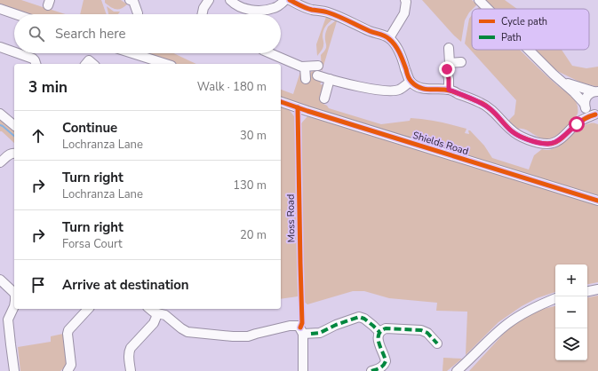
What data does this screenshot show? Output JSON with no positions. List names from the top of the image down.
{
  "streets": {
    "street": ["Shields Road"],
    "cycle path": ["Moss Road"]
  },
  "legend": ["Cycle path", "Path"],
  "page": {
    "search": "Search here",
    "heading": ["3 min", "Walk · 180 m"],
    "list": [
      ["Continue", "Lochranza Lane", "30 m"],
      ["Turn right", "Lochranza Lane", "130 m"],
      ["Turn right", "Forsa Court", "20 m"],
      "Arrive at destination"
    ],
    "map_buttons": ["+", "−"]
  }
}
